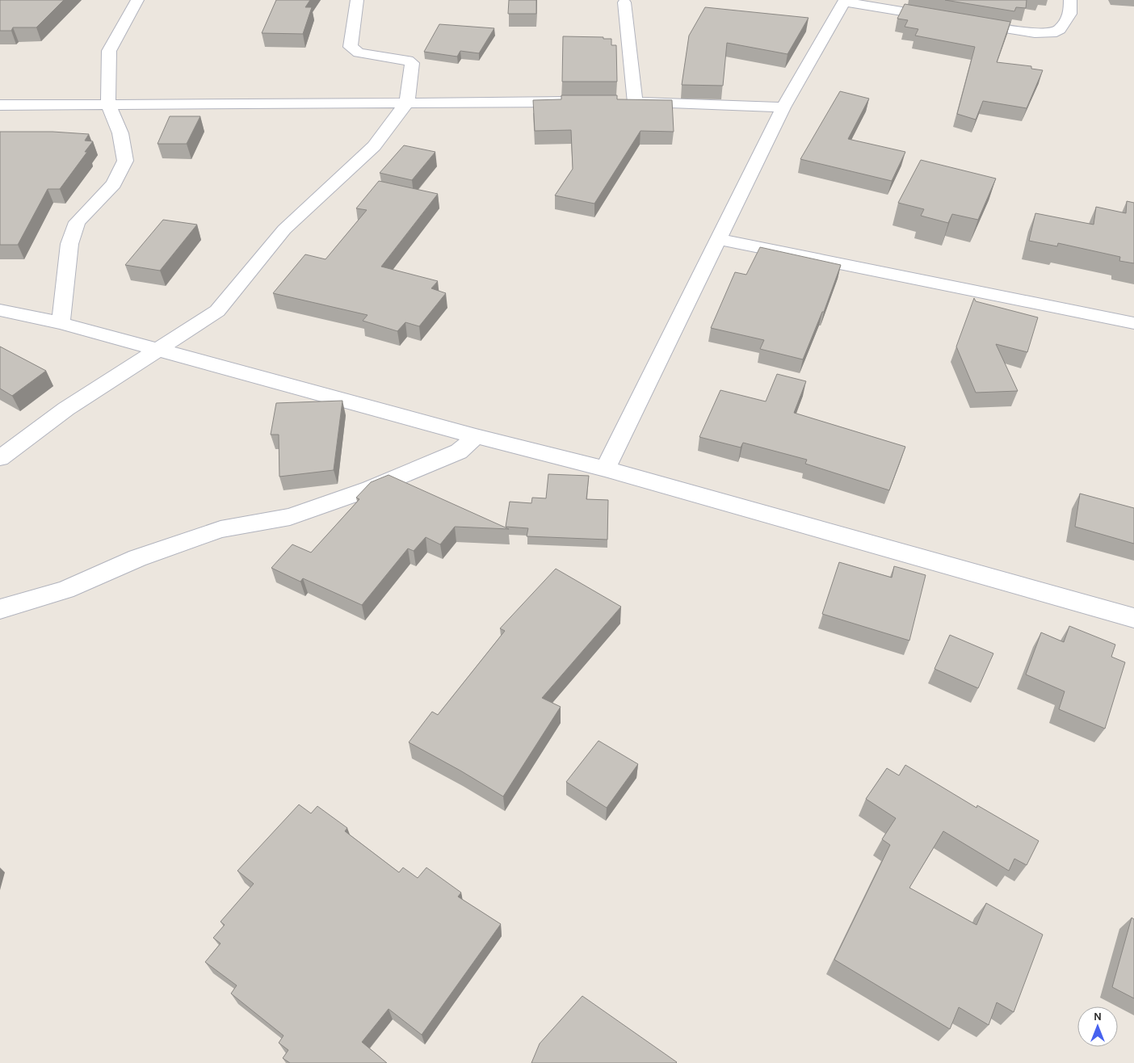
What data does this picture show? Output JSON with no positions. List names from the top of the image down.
{
  "north": "top"
}
